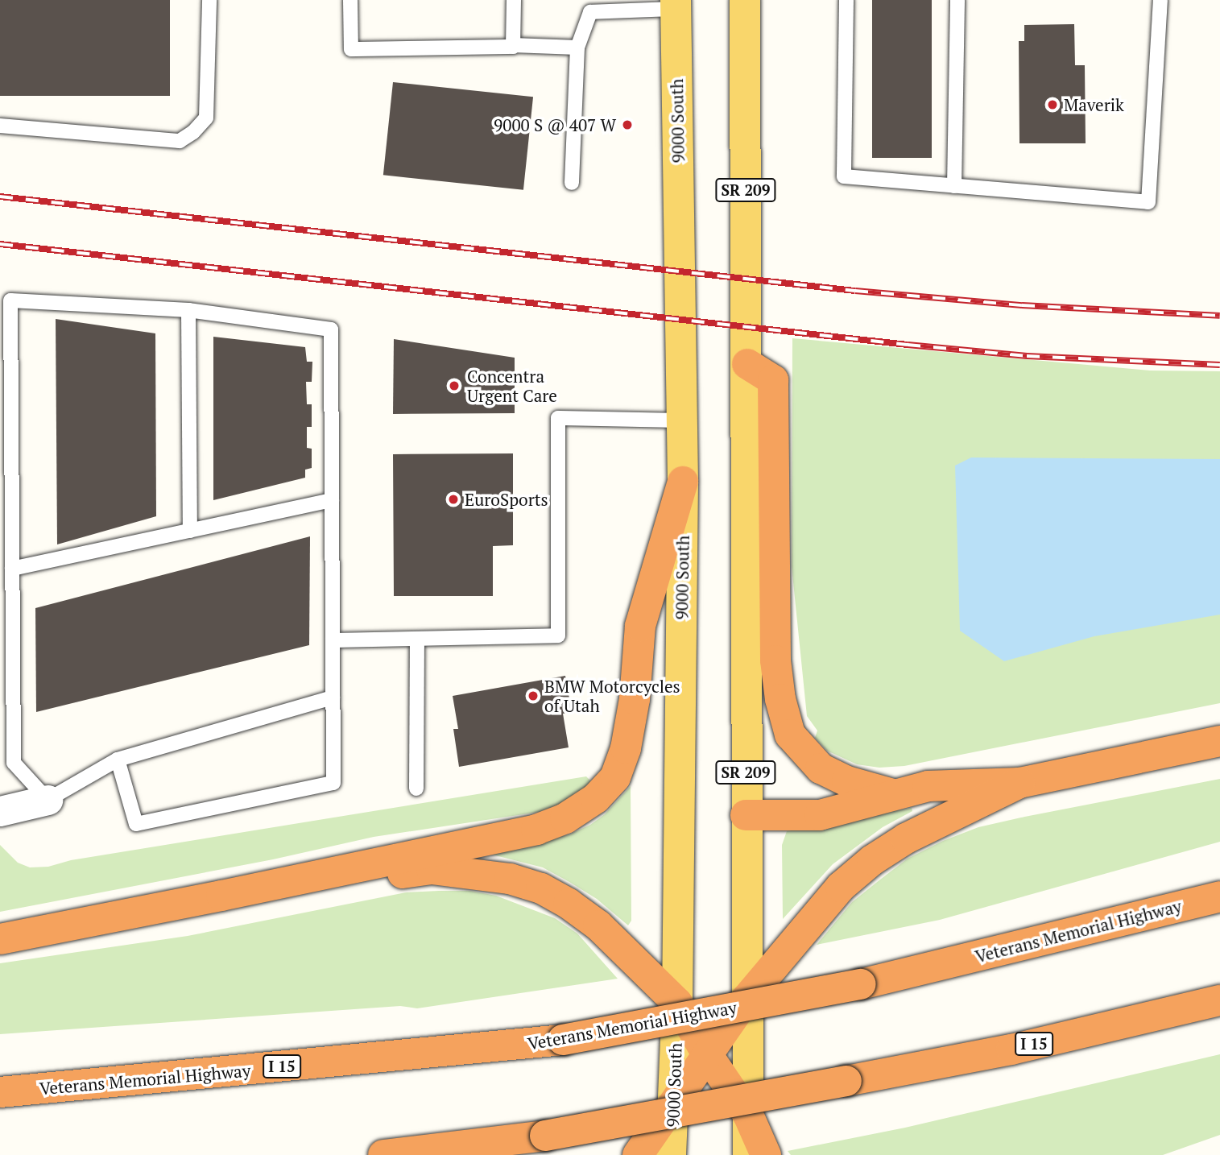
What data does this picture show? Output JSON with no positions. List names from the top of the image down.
{
  "streets": {
    "highway": ["Veterans Memorial Highway", "I 15"],
    "main road": ["9000 South", "SR 209"]
  },
  "places": [
    "Maverik",
    "9000 S @ 407 W",
    "Concentra Urgent Care",
    "EuroSports",
    "BMW Motorcycles of Utah"
  ]
}
